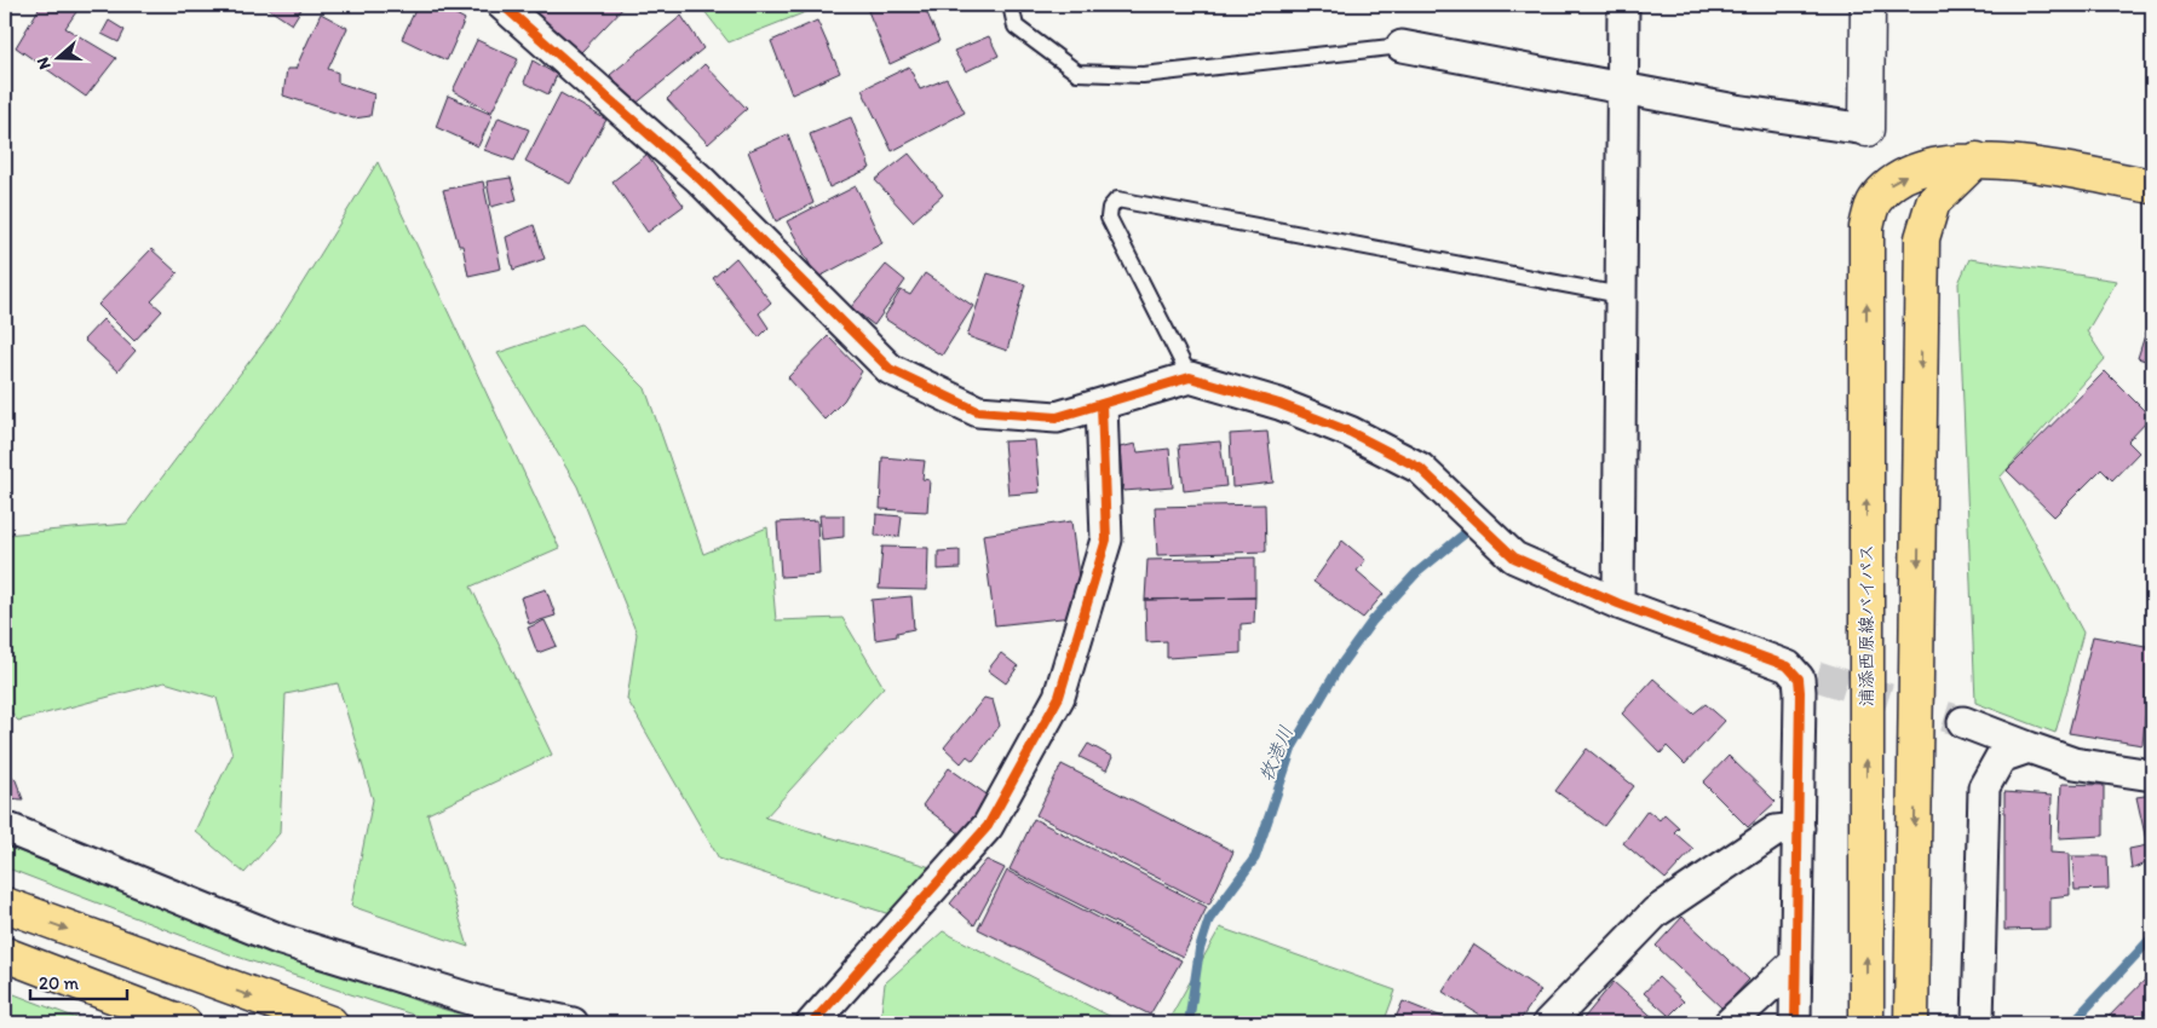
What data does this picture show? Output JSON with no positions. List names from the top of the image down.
{
  "streets": {
    "main road": ["浦添西原線バイパス"]
  },
  "water": ["牧港川"],
  "scale_bar": "20 m",
  "north": "left"
}
